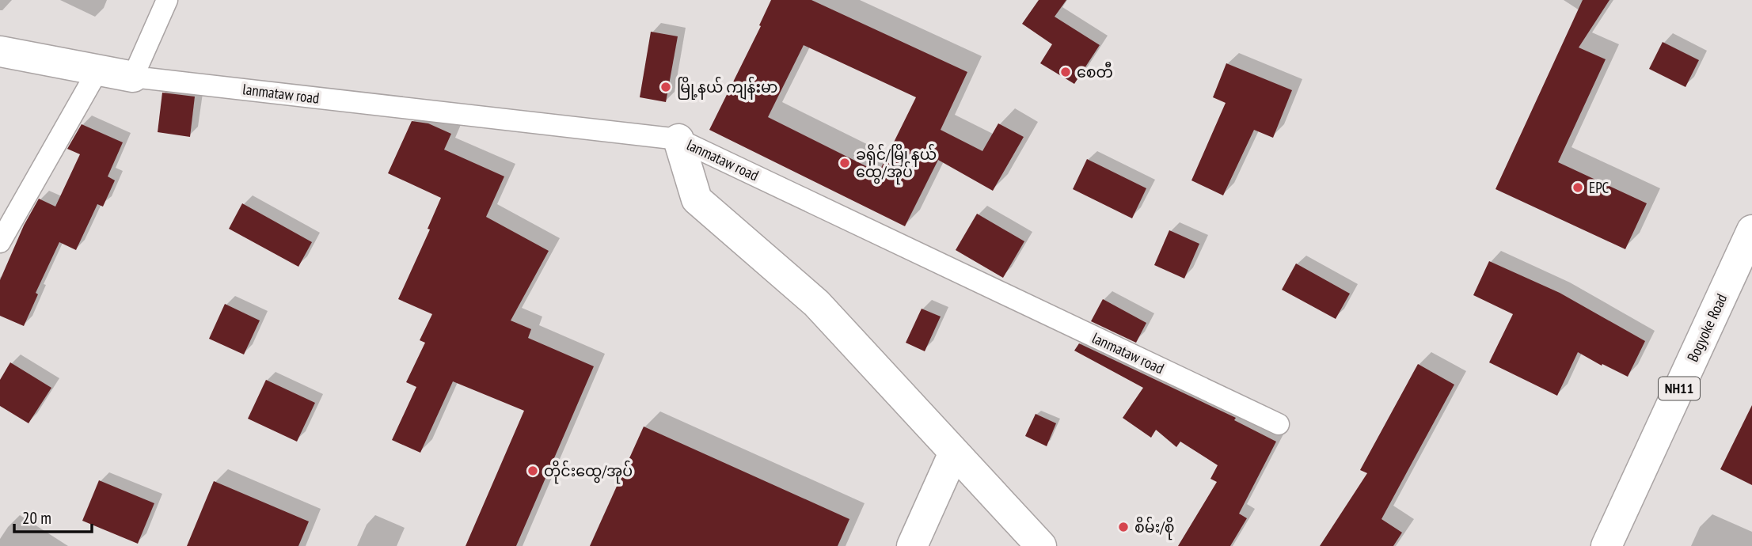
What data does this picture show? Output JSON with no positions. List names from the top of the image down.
{
  "streets": {
    "main road": ["Bogyoke Road", "NH11"],
    "street": ["lanmataw road"]
  },
  "places": [
    "စေတီ",
    "မြို့နယ် ကျန်းမာ",
    "ခရိုင်/မြို့နယ် ထွေ/အုပ်",
    "EPC",
    "တိုင်းထွေ/အုပ်",
    "စိမ်း/စို"
  ],
  "scale_bar": "20 m"
}
